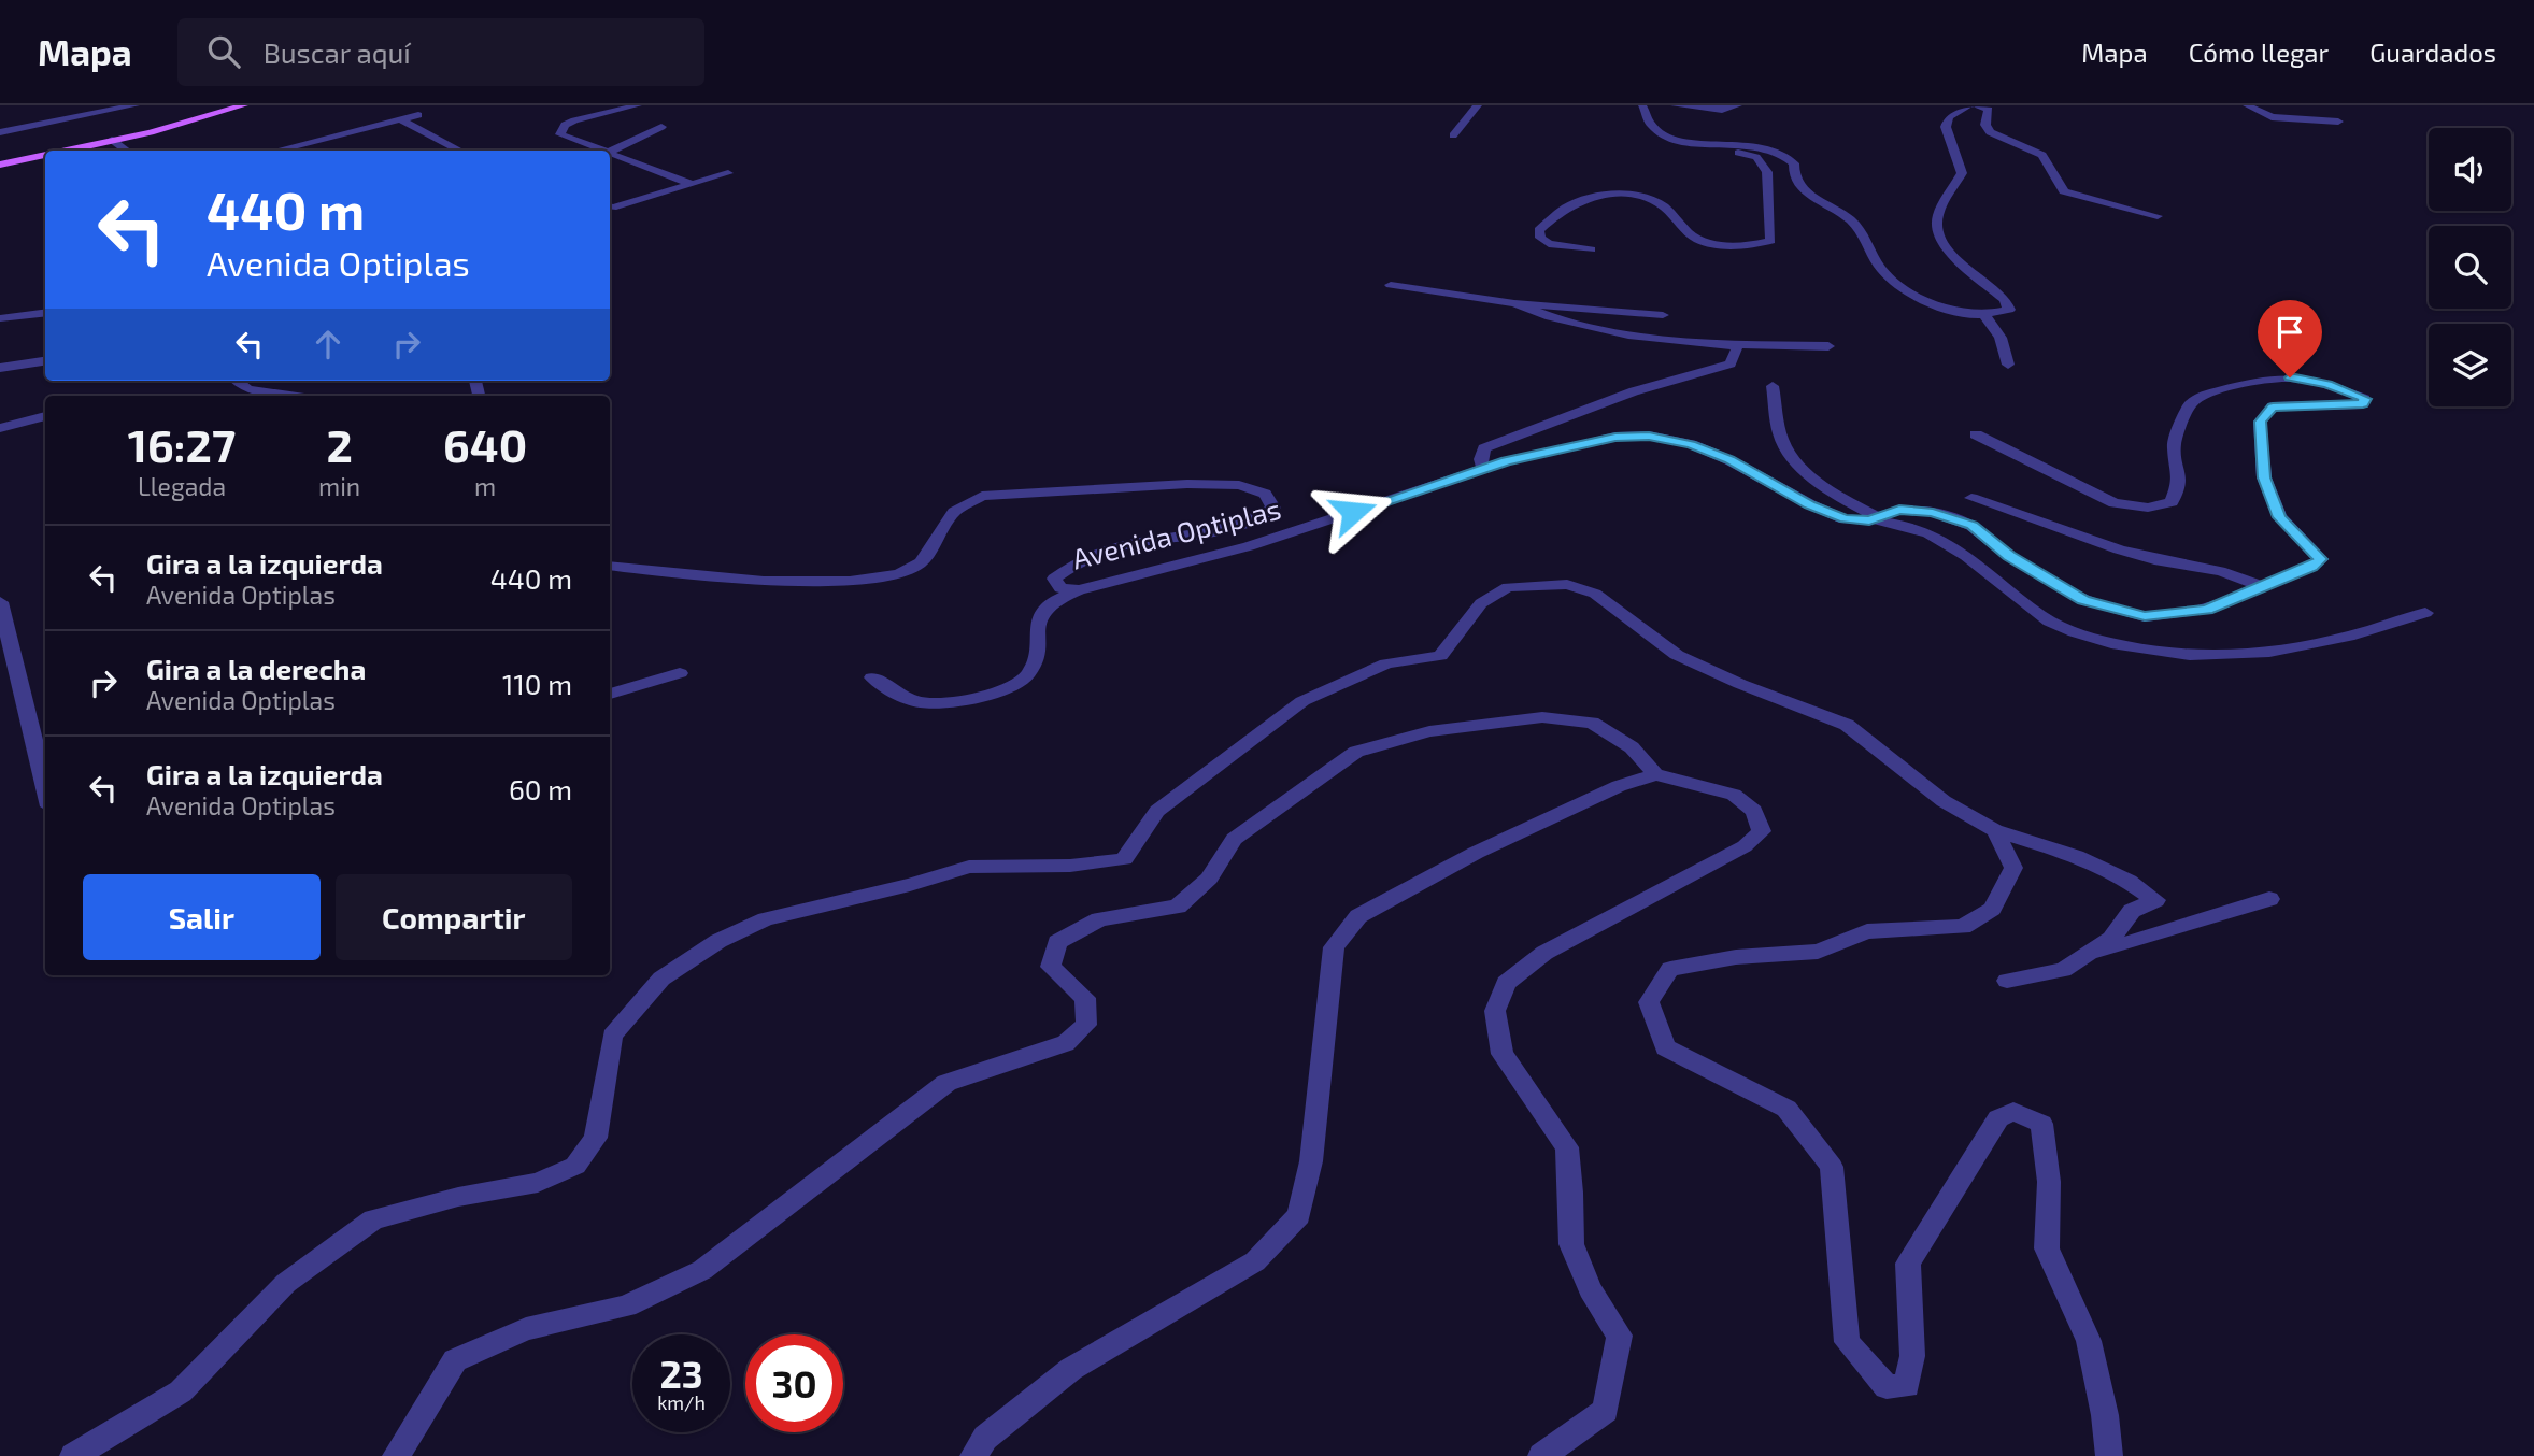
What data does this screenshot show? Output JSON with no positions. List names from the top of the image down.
{
  "streets": {
    "street": ["Avenida Optiplas"]
  },
  "page": {
    "header": "Mapa",
    "search": "Buscar aquí",
    "nav": ["Mapa", "Cómo llegar", "Guardados"],
    "turn": ["440 m", "Avenida Optiplas"],
    "eta": [
      "16:27",
      "Llegada",
      "2",
      "min",
      "640",
      "m"
    ],
    "list": [
      {
        "name": "Gira a la izquierda",
        "note": "Avenida Optiplas",
        "value": "440 m"
      },
      {
        "name": "Gira a la derecha",
        "note": "Avenida Optiplas",
        "value": "110 m"
      },
      {
        "name": "Gira a la izquierda",
        "note": "Avenida Optiplas",
        "value": "60 m"
      }
    ],
    "buttons": ["Salir", "Compartir"],
    "speed": "23 km/h",
    "limit": "30"
  }
}
